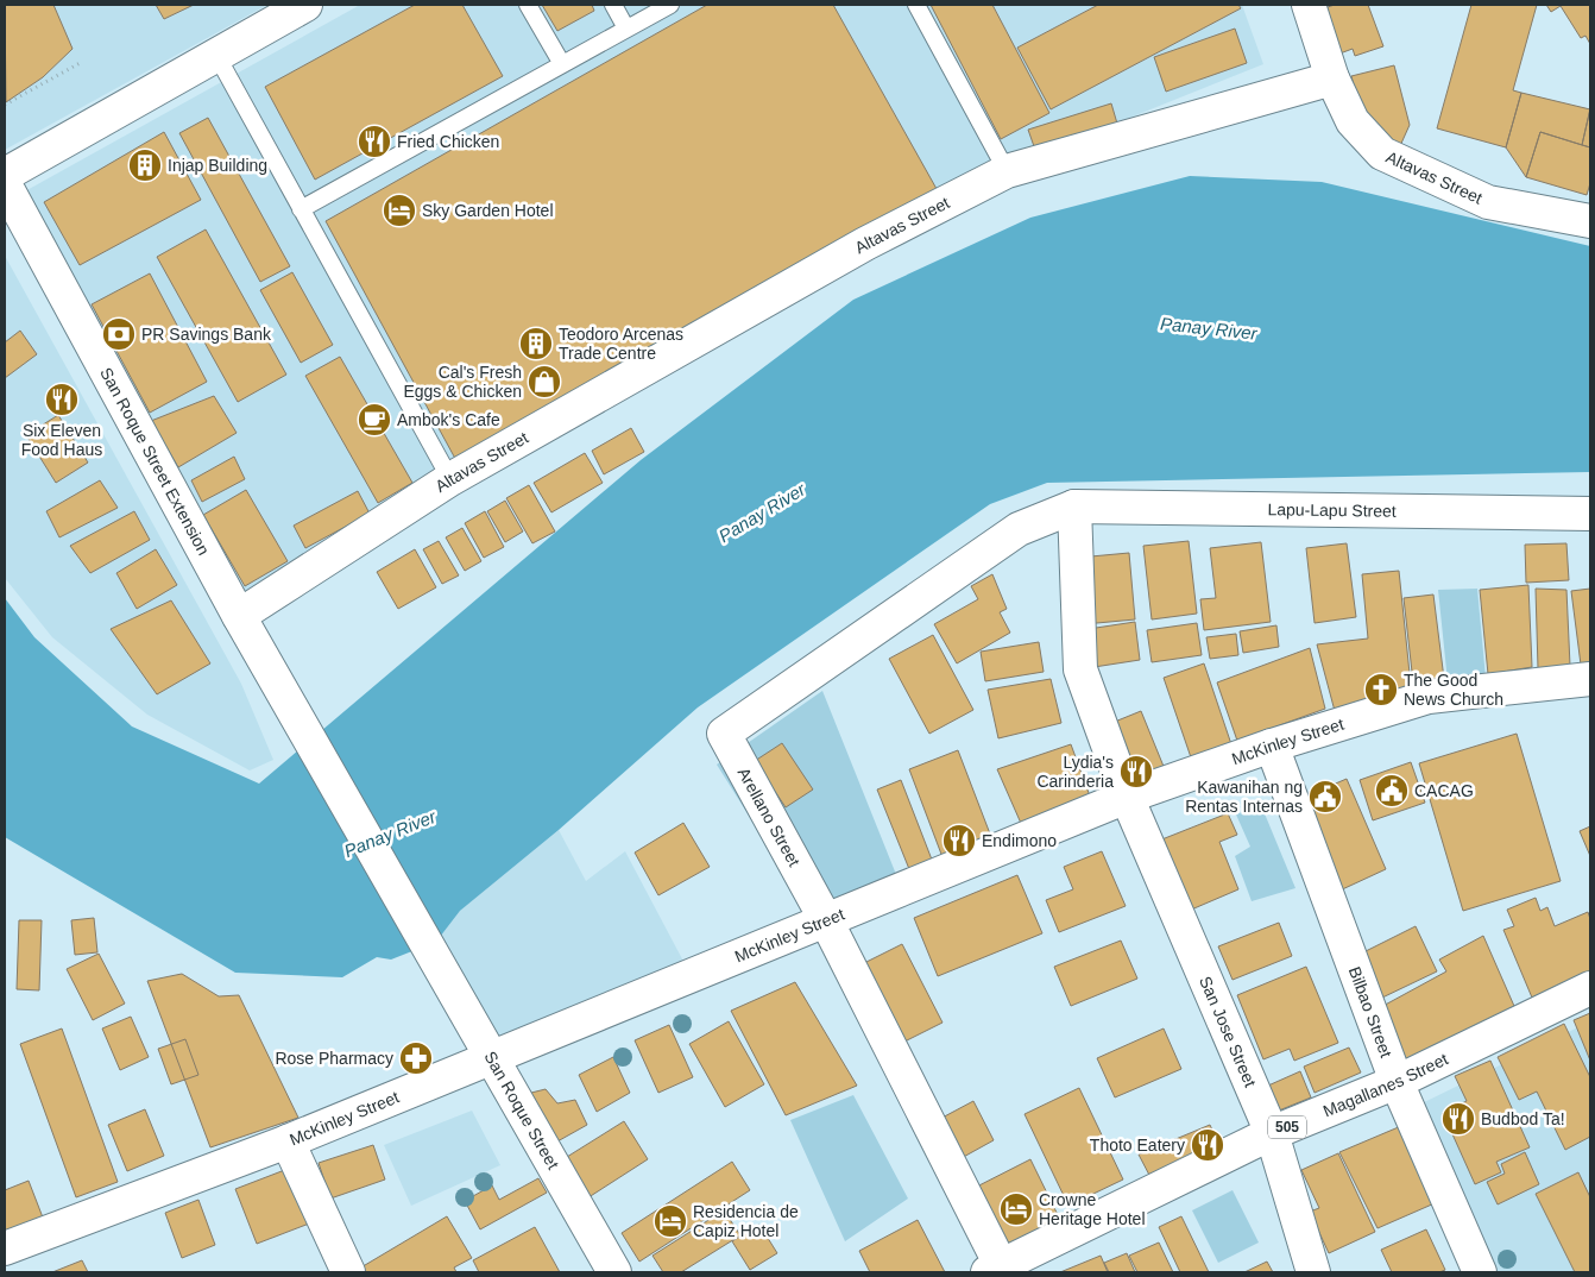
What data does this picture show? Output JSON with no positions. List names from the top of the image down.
{
  "streets": {
    "street": [
      "Altavas Street",
      "San Roque Street Extension",
      "Lapu-Lapu Street",
      "McKinley Street",
      "Arellano Street",
      "Bilbao Street",
      "San Jose Street",
      "Magallanes Street",
      "San Roque Street",
      "505"
    ]
  },
  "crossings": [
    ["Altavas Street", "San Roque Street Extension"],
    ["San Roque Street Extension", "San Roque Street"],
    ["Lapu-Lapu Street", "Arellano Street"],
    ["Lapu-Lapu Street", "San Jose Street"],
    ["McKinley Street", "Arellano Street"],
    ["McKinley Street", "Bilbao Street"],
    ["McKinley Street", "San Jose Street"],
    ["McKinley Street", "San Roque Street"],
    ["Arellano Street", "San Jose Street"],
    ["Arellano Street", "Magallanes Street"],
    ["Bilbao Street", "Magallanes Street"],
    ["San Jose Street", "Magallanes Street"]
  ],
  "water": ["Panay River"],
  "places": {
    "restaurant": [
      "Fried Chicken",
      "Six Eleven Food Haus",
      "Lydia's Carinderia",
      "Endimono",
      "Budbod Ta!",
      "Thoto Eatery"
    ],
    "building": ["Injap Building", "Teodoro Arcenas Trade Centre"],
    "hotel": ["Sky Garden Hotel", "Crowne Heritage Hotel", "Residencia de Capiz Hotel"],
    "bank": ["PR Savings Bank"],
    "shop": ["Cal's Fresh Eggs & Chicken"],
    "cafe": ["Ambok's Cafe"],
    "church": ["The Good News Church"],
    "public building": ["CACAG", "Kawanihan ng Rentas Internas"],
    "pharmacy": ["Rose Pharmacy"]
  }
}
